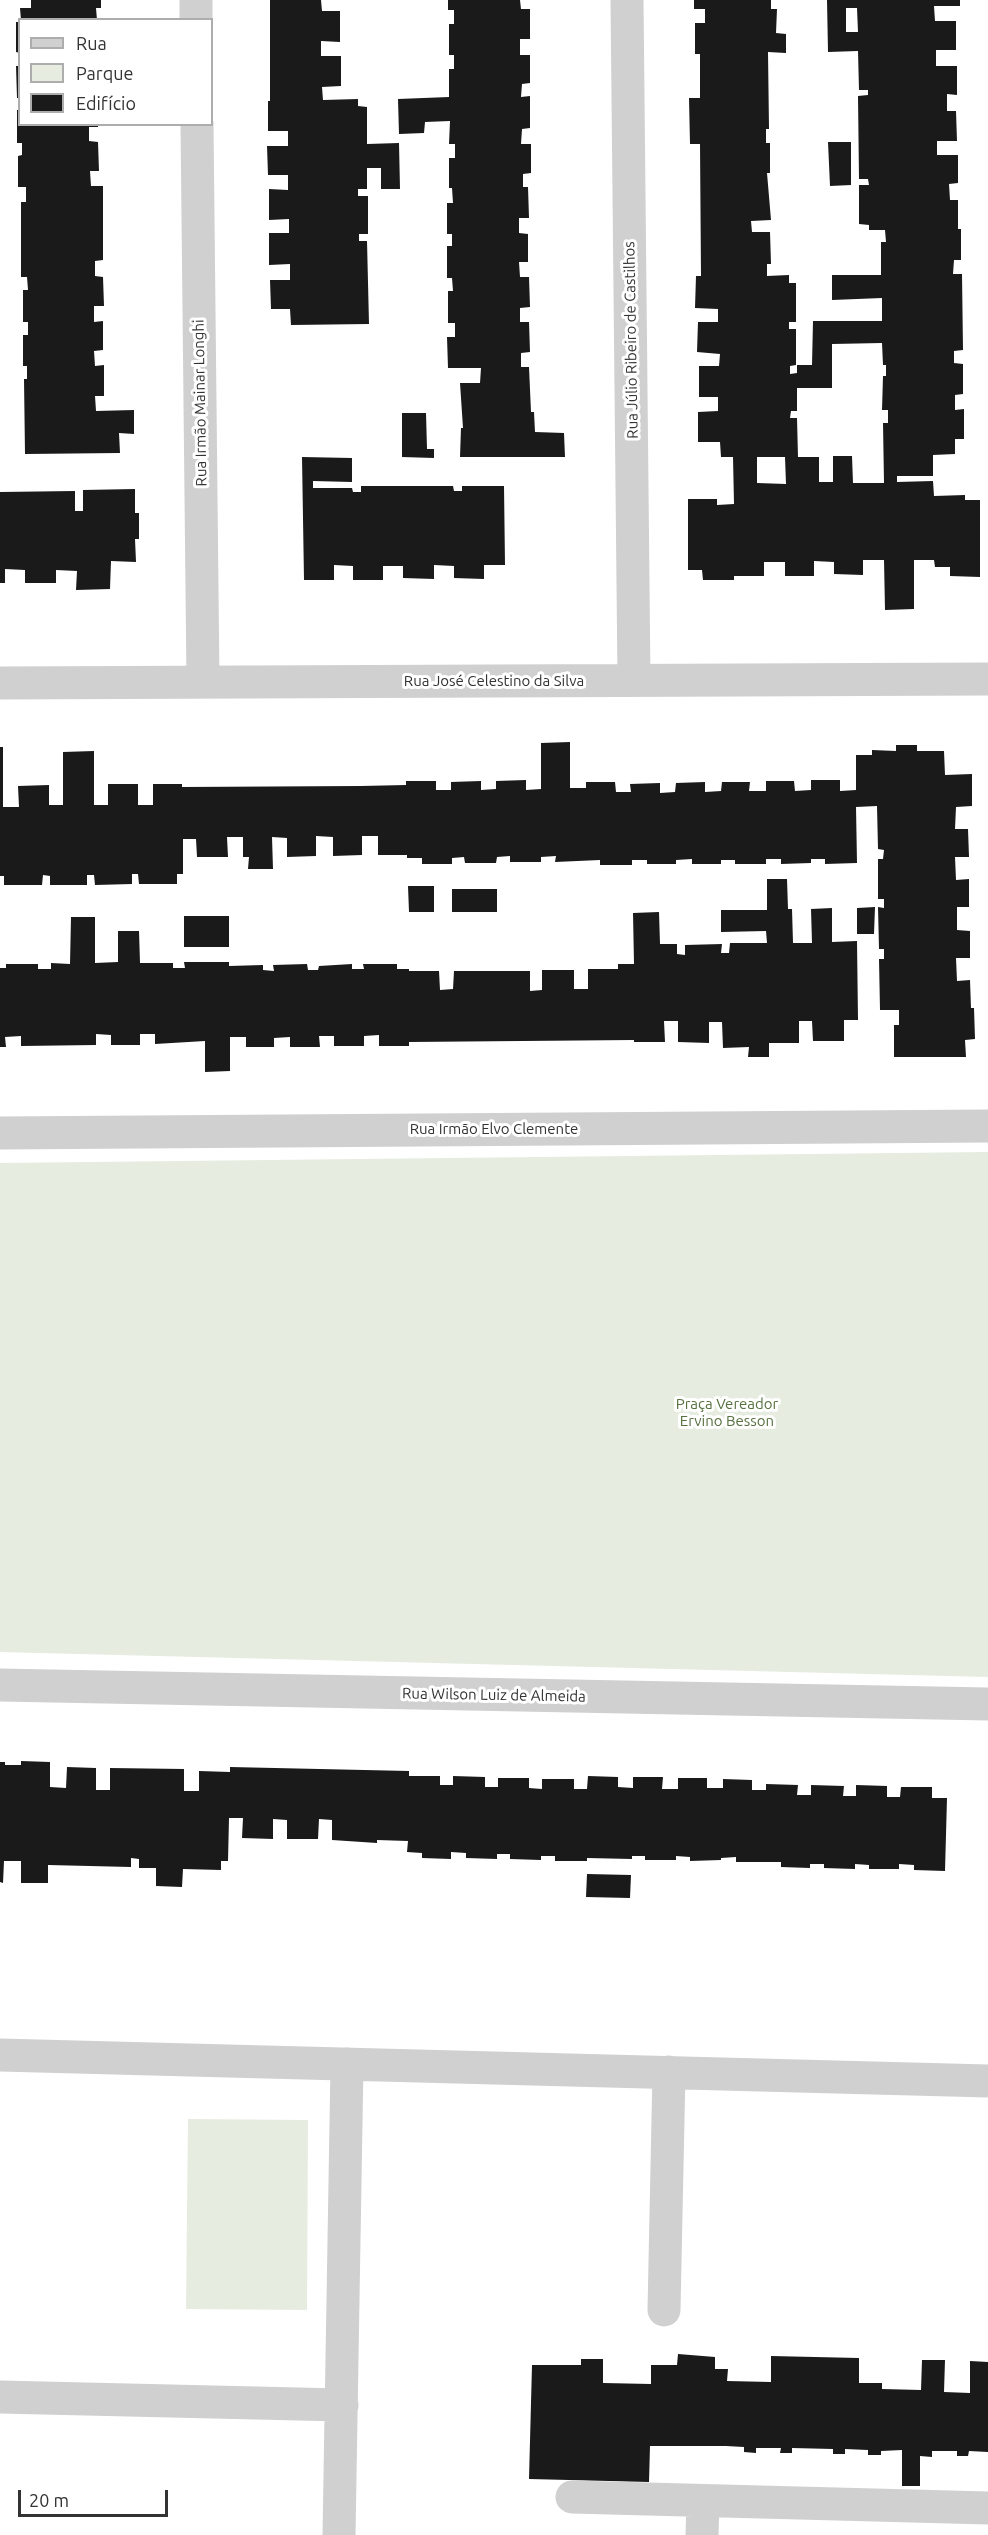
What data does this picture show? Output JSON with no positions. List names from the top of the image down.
{
  "streets": {
    "street": [
      "Rua Júlio Ribeiro de Castilhos",
      "Rua Irmão Mainar Longhi",
      "Rua José Celestino da Silva",
      "Rua Irmão Elvo Clemente",
      "Rua Wilson Luiz de Almeida"
    ]
  },
  "crossings": [
    ["Rua Júlio Ribeiro de Castilhos", "Rua José Celestino da Silva"],
    ["Rua Irmão Mainar Longhi", "Rua José Celestino da Silva"]
  ],
  "parks": ["Praça Vereador Ervino Besson"],
  "legend": ["Rua", "Parque", "Edifício"],
  "scale_bar": "20 m"
}
